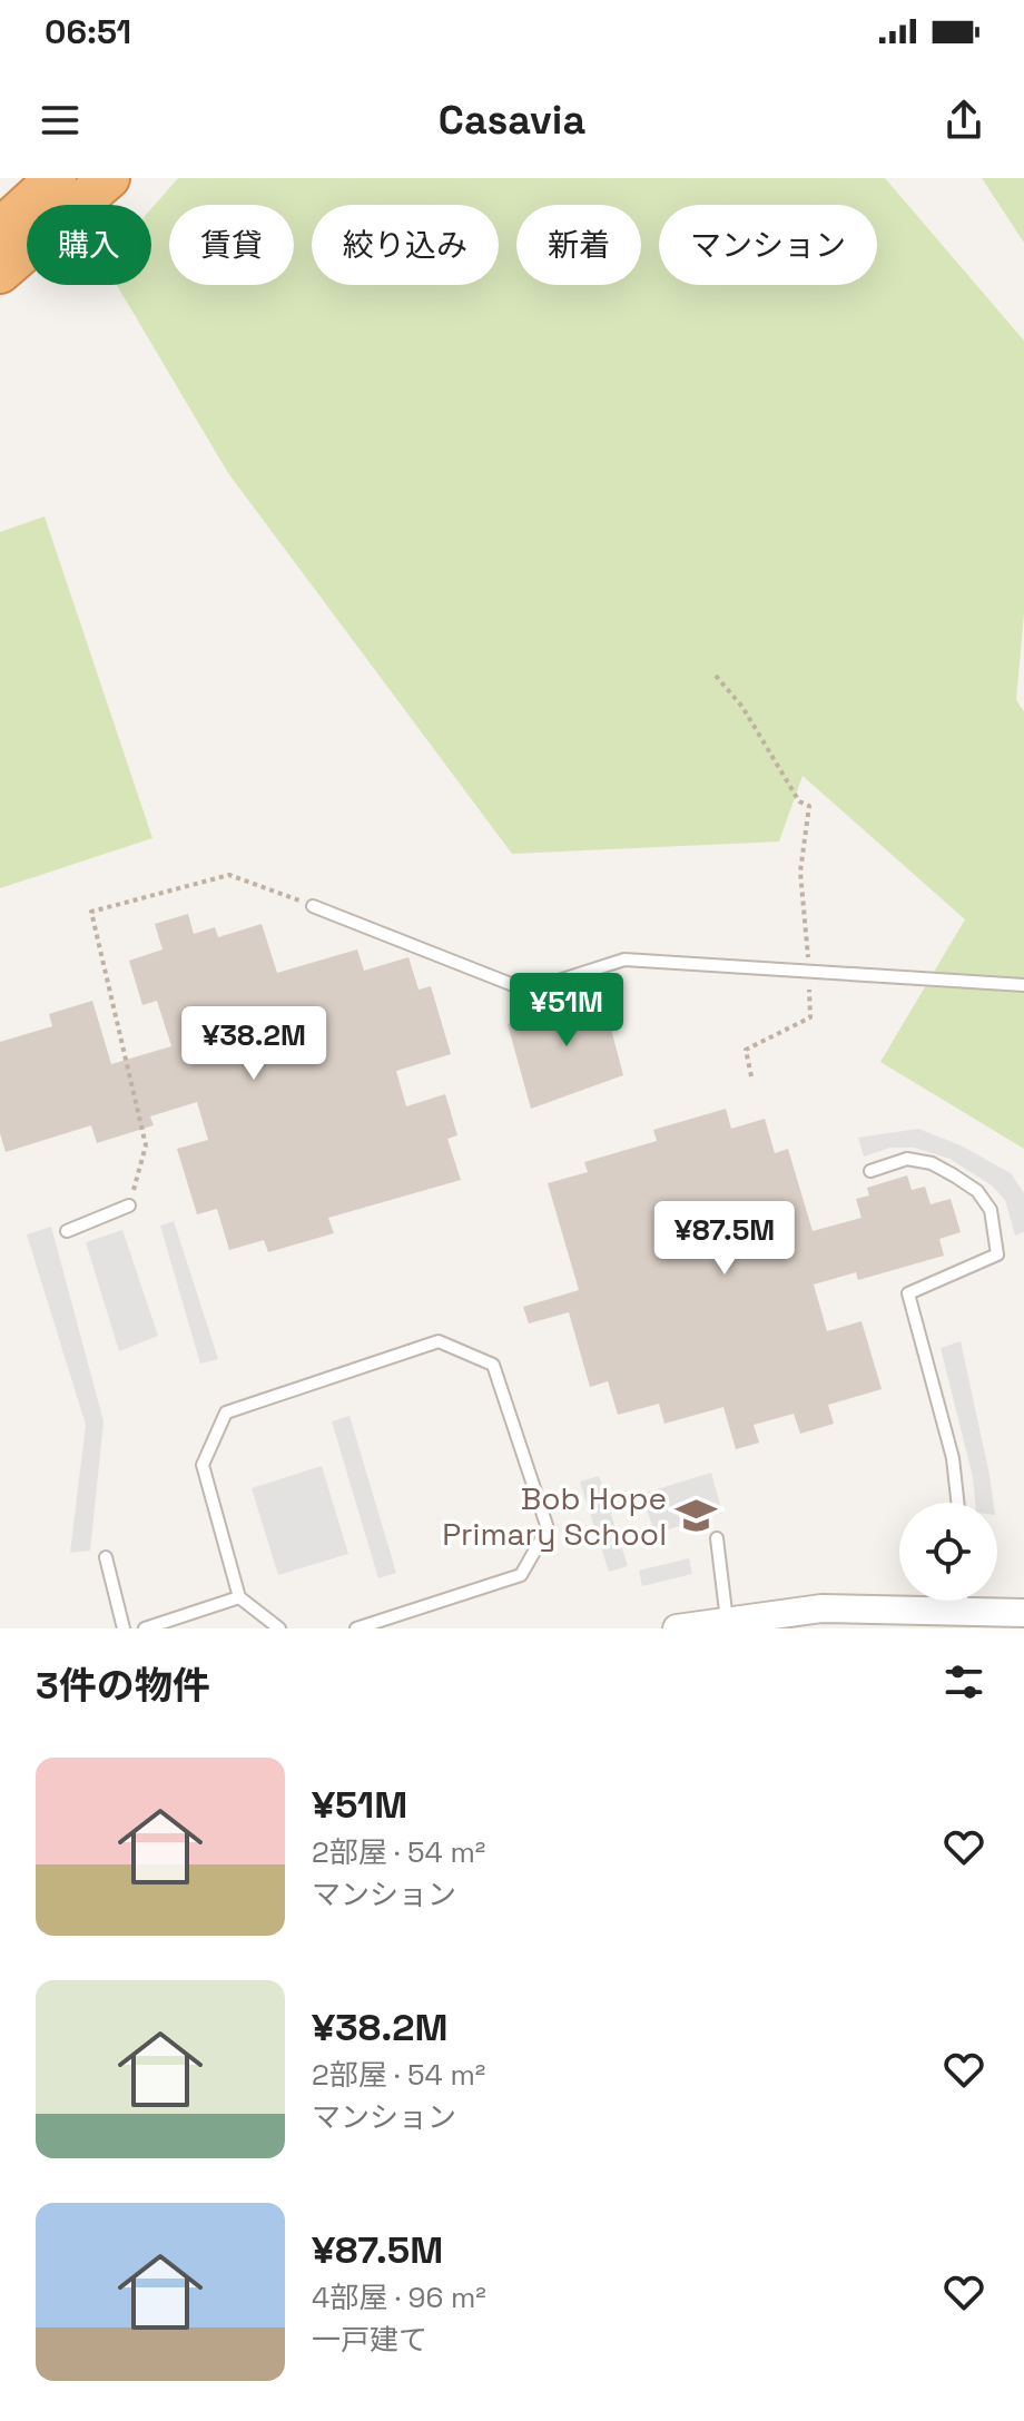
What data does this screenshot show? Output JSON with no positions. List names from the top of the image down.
{
  "places": {
    "school or university": ["Bob Hope Primary School"]
  },
  "page": {
    "status": "06:51",
    "header": "Casavia",
    "chip": [
      "購入",
      "賃貸",
      "絞り込み",
      "新着",
      "マンション"
    ],
    "price": ["¥51M", "¥38.2M", "¥87.5M"],
    "heading": "3件の物件",
    "list": [
      {
        "name": "¥51M",
        "note": "2部屋 · 54 m² · マンション"
      },
      {
        "name": "¥38.2M",
        "note": "2部屋 · 54 m² · マンション"
      },
      {
        "name": "¥87.5M",
        "note": "4部屋 · 96 m² · 一戸建て"
      }
    ]
  }
}
